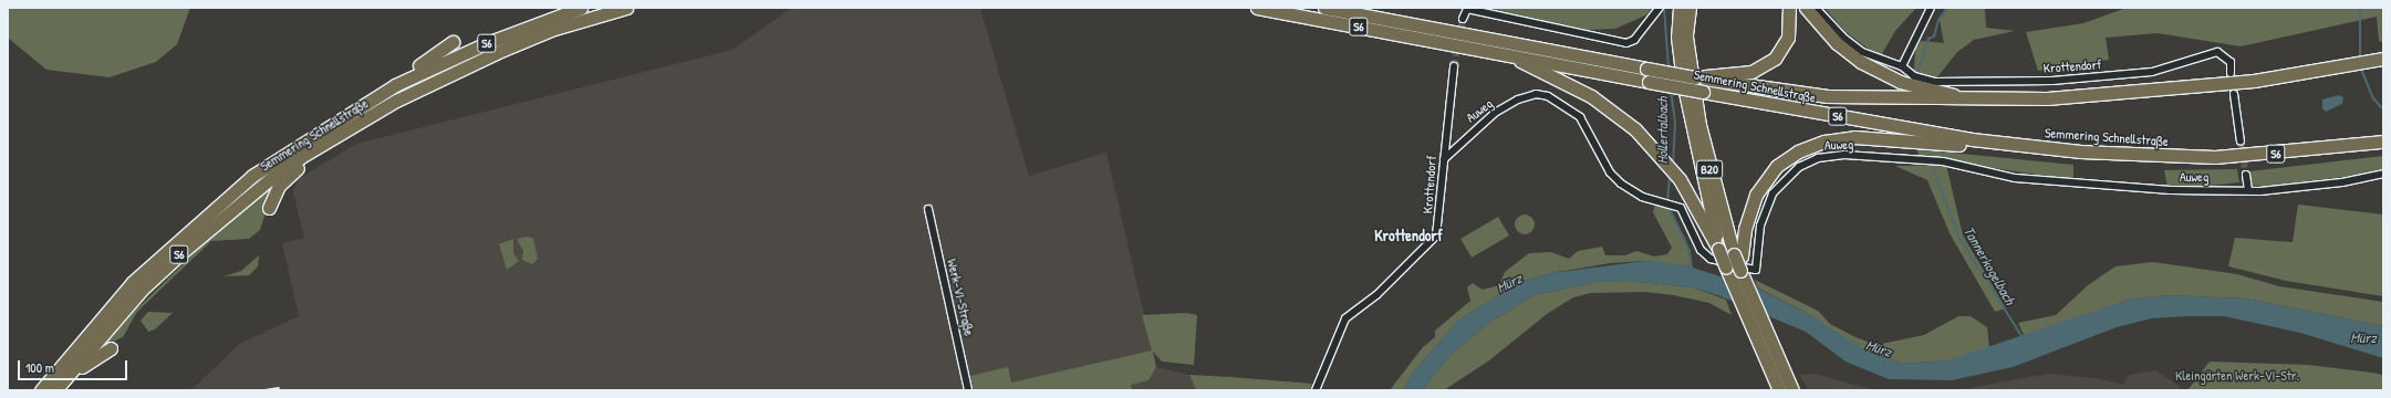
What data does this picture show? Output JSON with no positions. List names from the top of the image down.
{
  "streets": {
    "highway": ["S6", "Semmering Schnellstraße", "B20"],
    "street": ["Krottendorf", "Auweg", "Werk-VI-Straße"]
  },
  "crossings": [
    ["Krottendorf", "Auweg"],
    ["Semmering Schnellstraße", "B20"]
  ],
  "districts": ["Krottendorf"],
  "water": ["Hollertalbach", "Tannerkogelbach", "Mürz"],
  "parks": ["Kleingärten Werk-VI-Str."],
  "scale_bar": "100 m"
}
